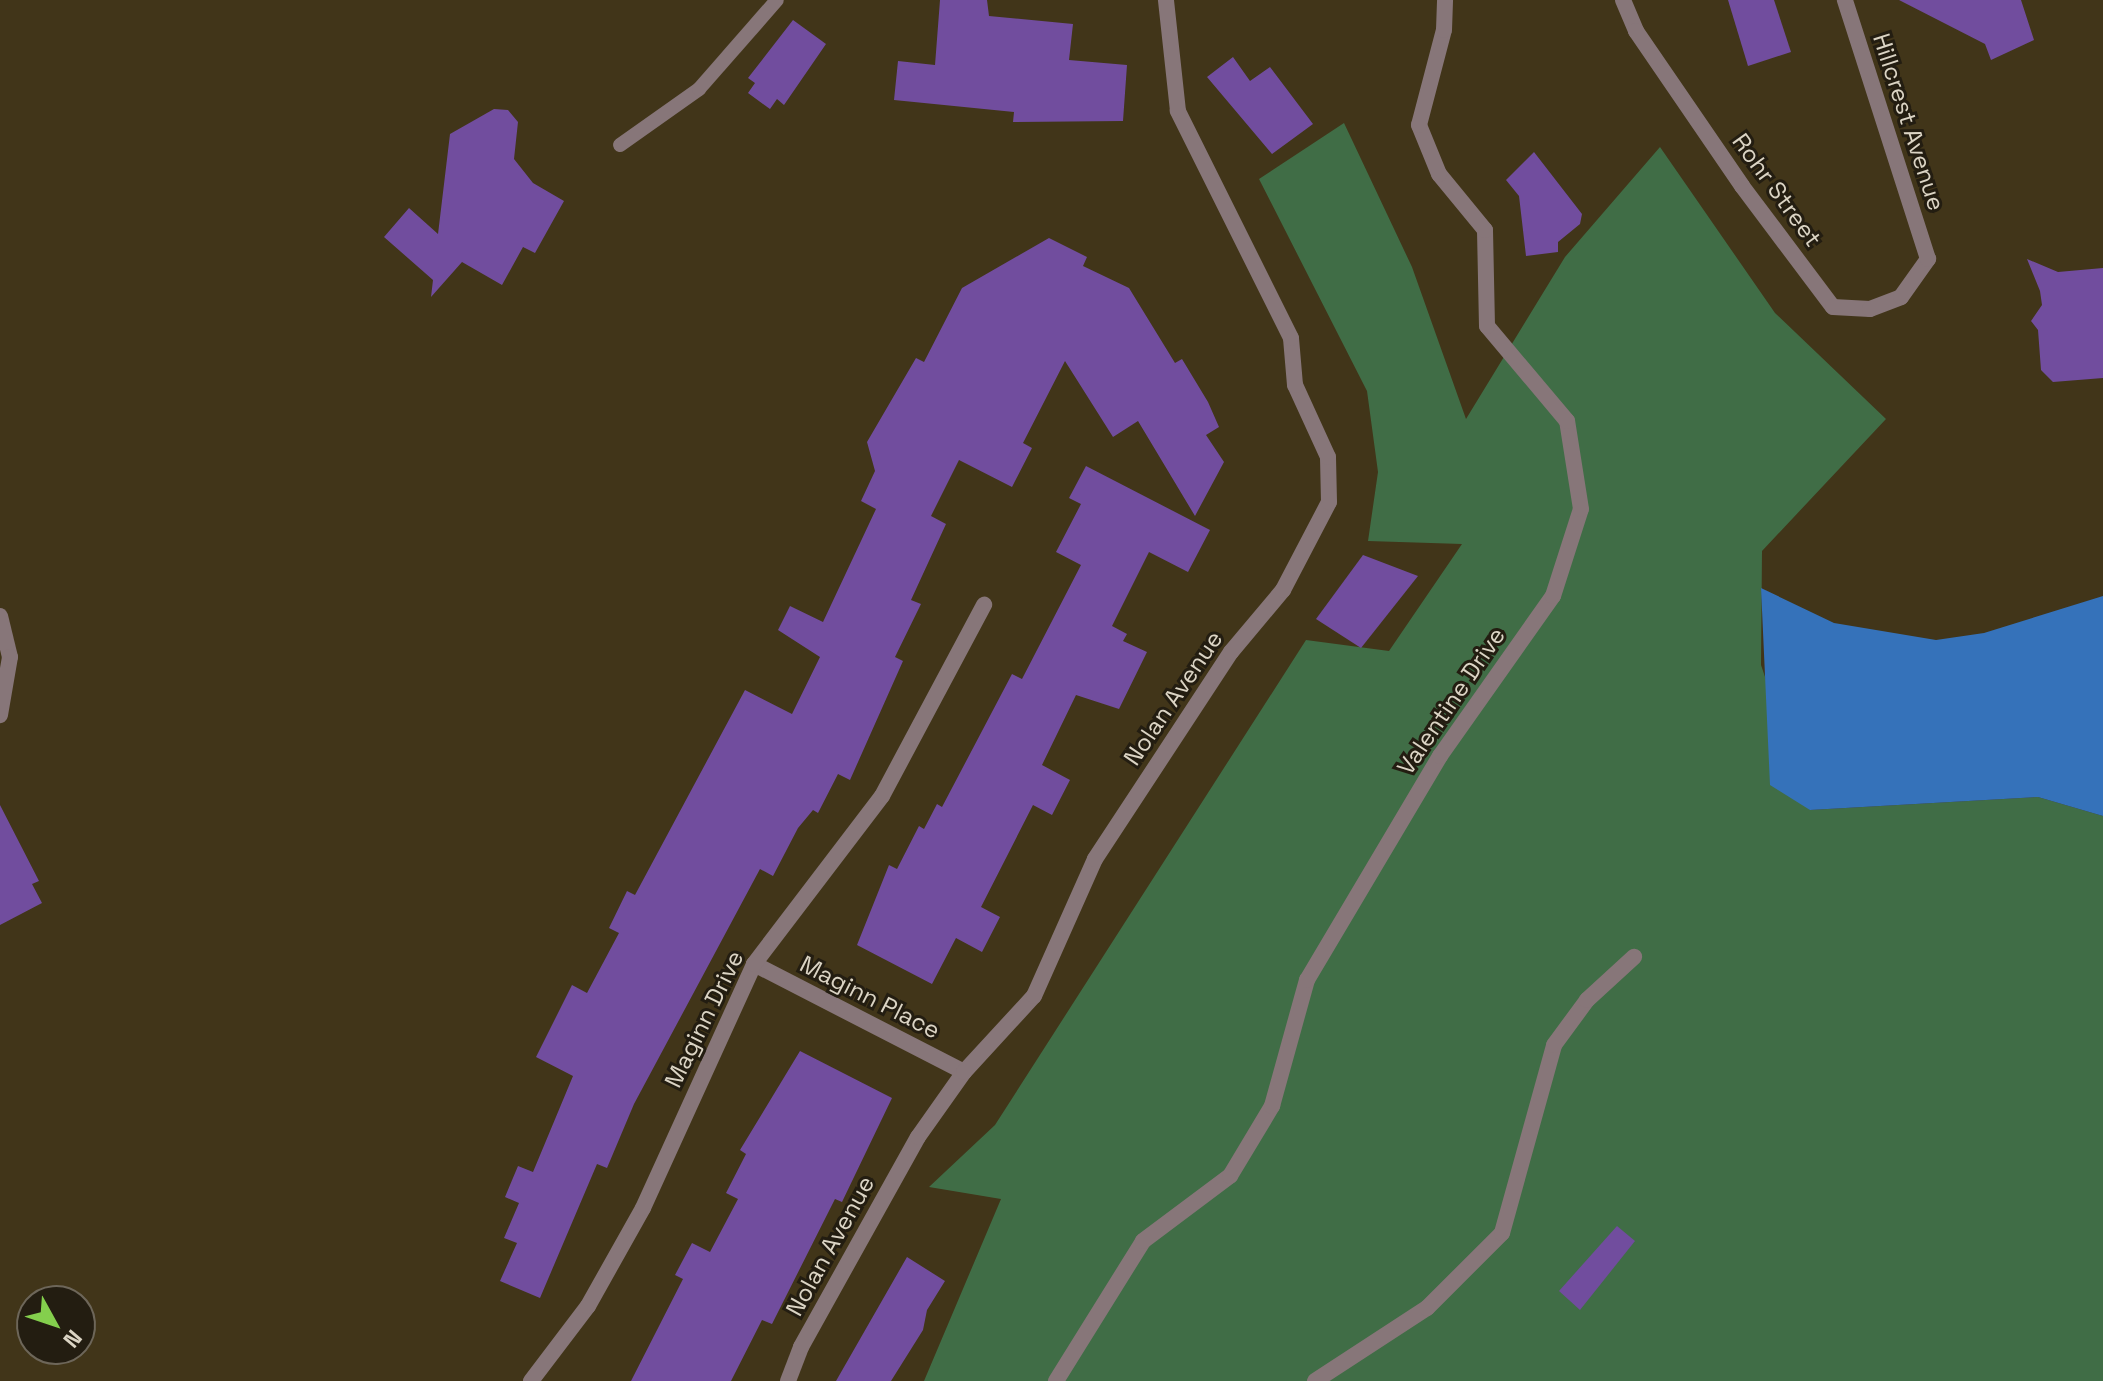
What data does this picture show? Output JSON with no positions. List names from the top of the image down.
{
  "streets": {
    "street": [
      "Hillcrest Avenue",
      "Rohr Street",
      "Nolan Avenue",
      "Valentine Drive",
      "Maginn Place",
      "Maginn Drive"
    ]
  },
  "crossings": [
    ["Hillcrest Avenue", "Rohr Street"],
    ["Nolan Avenue", "Maginn Place"],
    ["Maginn Place", "Maginn Drive"]
  ],
  "north": "bottom right"
}
